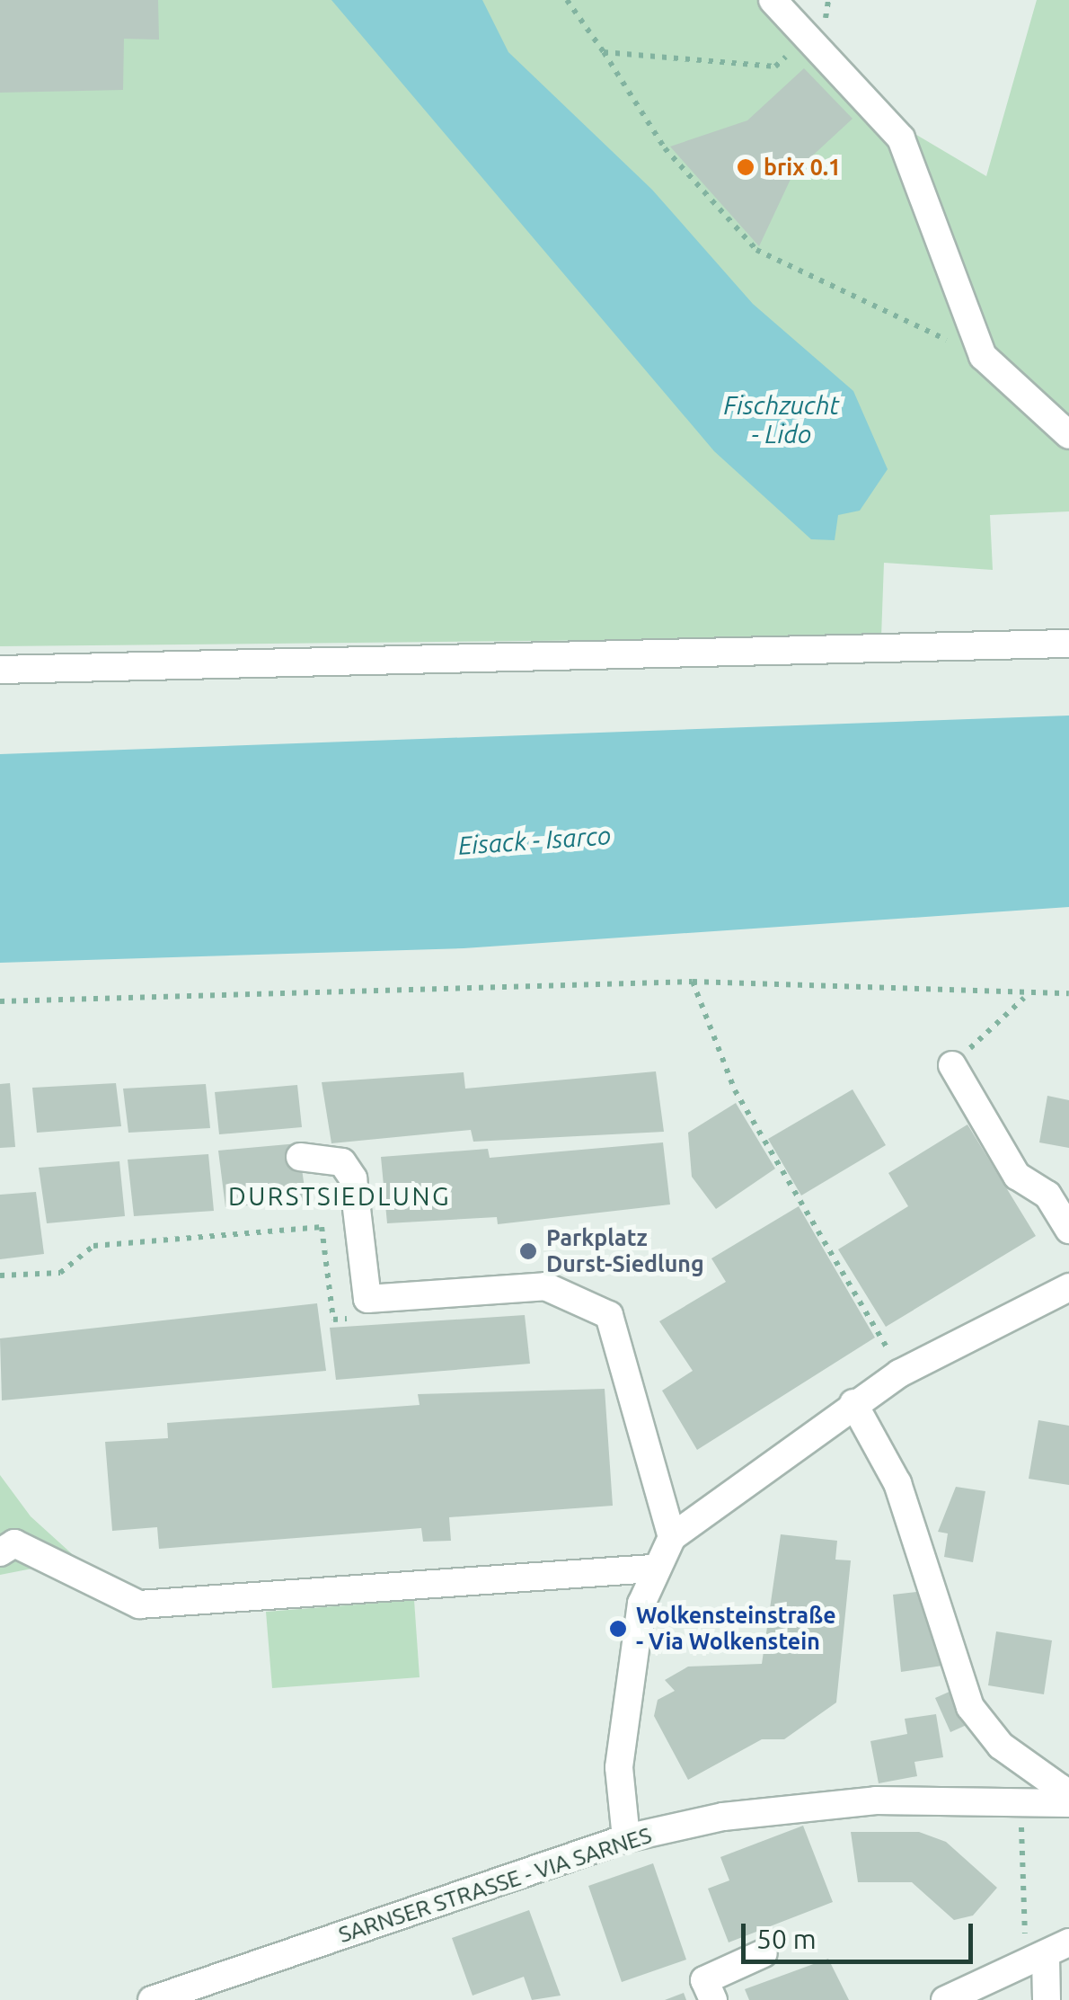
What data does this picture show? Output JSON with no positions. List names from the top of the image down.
{
  "streets": {
    "street": ["SARNSER STRASSE - VIA SARNES"]
  },
  "districts": ["DURSTSIEDLUNG"],
  "water": ["Fischzucht - Lido", "Eisack - Isarco"],
  "places": ["brix 0.1", "Parkplatz Durst-Siedlung", "Wolkensteinstraße - Via Wolkenstein"],
  "scale_bar": "50 m"
}
